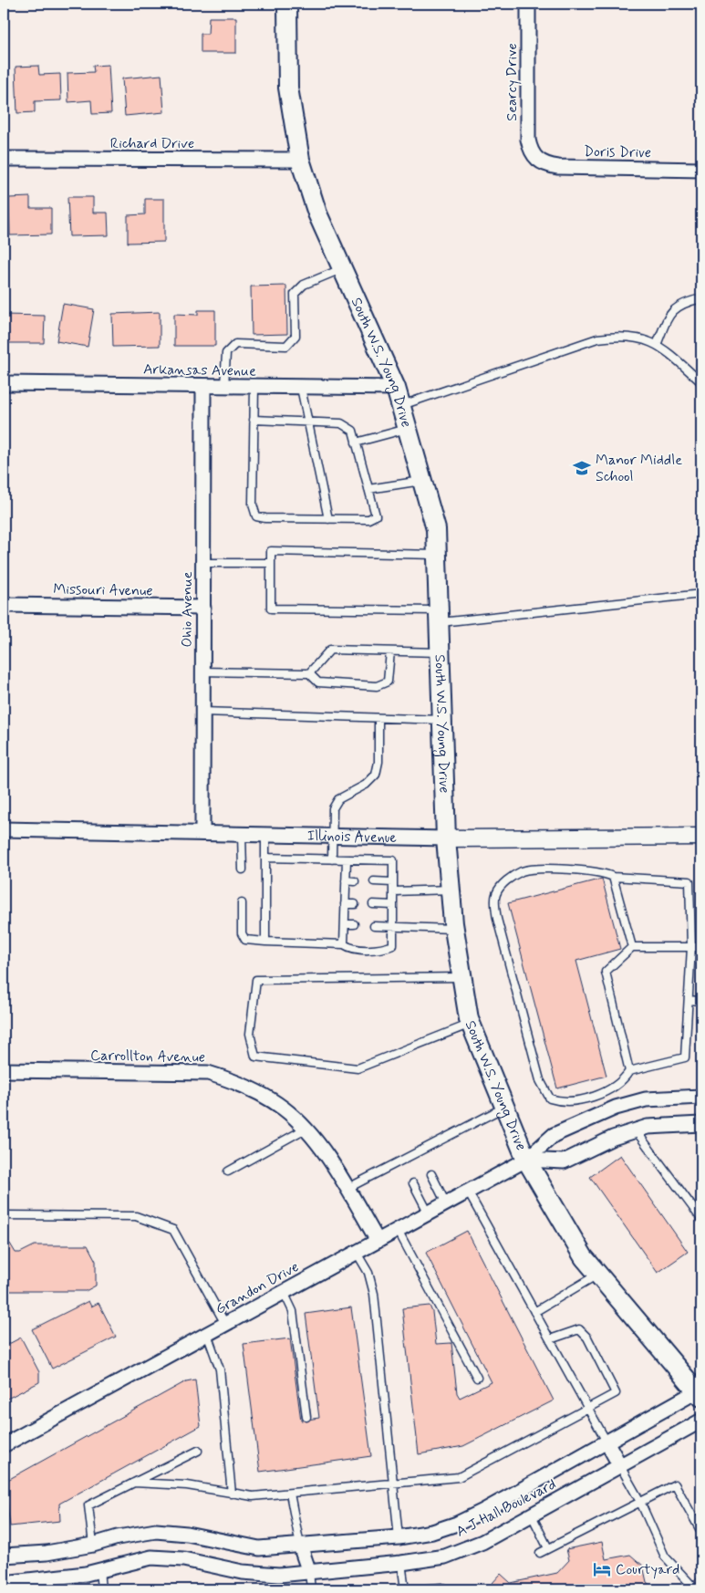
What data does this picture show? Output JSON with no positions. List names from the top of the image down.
{
  "streets": {
    "main road": ["South W.S. Young Drive"],
    "street": [
      "Searcy Drive",
      "Richard Drive",
      "Doris Drive",
      "Arkansas Avenue",
      "Missouri Avenue",
      "Ohio Avenue",
      "Illinois Avenue",
      "Carrollton Avenue",
      "Grandon Drive",
      "A J Hall Boulevard"
    ]
  },
  "crossings": [
    ["Searcy Drive", "Doris Drive"],
    ["Richard Drive", "South W.S. Young Drive"],
    ["South W.S. Young Drive", "Arkansas Avenue"],
    ["South W.S. Young Drive", "Illinois Avenue"],
    ["South W.S. Young Drive", "Grandon Drive"],
    ["South W.S. Young Drive", "A J Hall Boulevard"],
    ["Arkansas Avenue", "Ohio Avenue"],
    ["Missouri Avenue", "Ohio Avenue"],
    ["Ohio Avenue", "Illinois Avenue"],
    ["Carrollton Avenue", "Grandon Drive"]
  ],
  "places": {
    "school or university": ["Manor Middle School"],
    "hotel": ["Courtyard"]
  }
}
